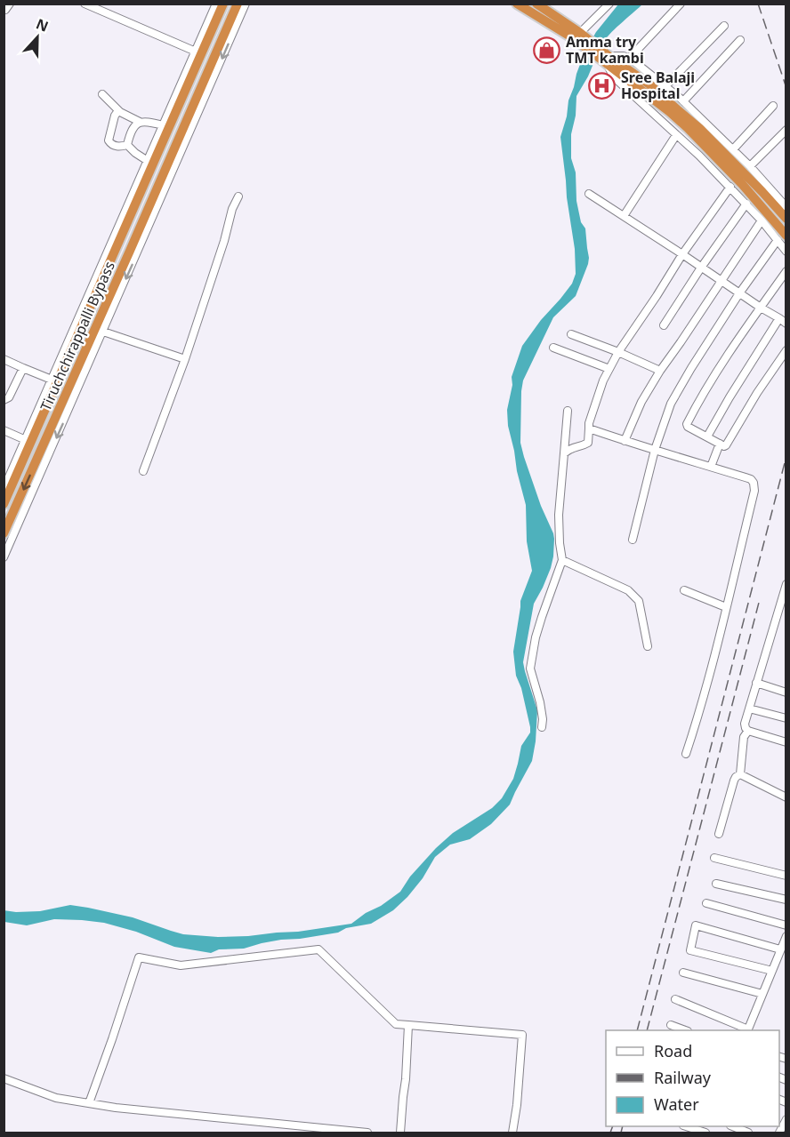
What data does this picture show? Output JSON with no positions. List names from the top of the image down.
{
  "streets": {
    "highway": ["Tiruchchirappalli Bypass"]
  },
  "places": {
    "shop": ["Amma try TMT kambi"],
    "hospital": ["Sree Balaji Hospital"]
  },
  "legend": ["Road", "Railway", "Water"],
  "north": "top"
}
